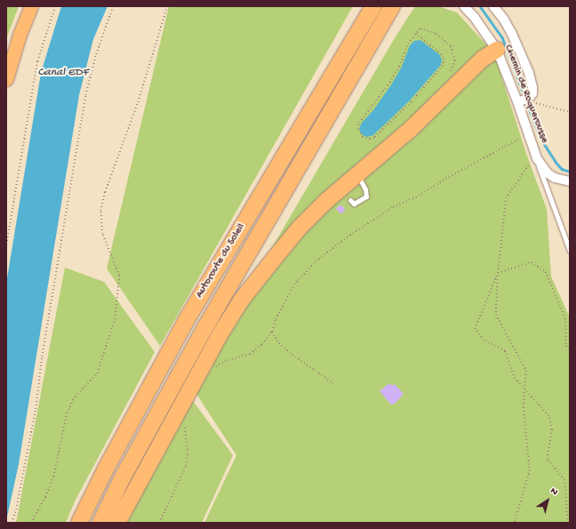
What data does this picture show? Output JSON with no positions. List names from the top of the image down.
{
  "streets": {
    "highway": ["Autoroute du Soleil"],
    "street": ["Chemin de Roquerousse"]
  },
  "water": ["Canal EDF"],
  "north": "top right"
}
